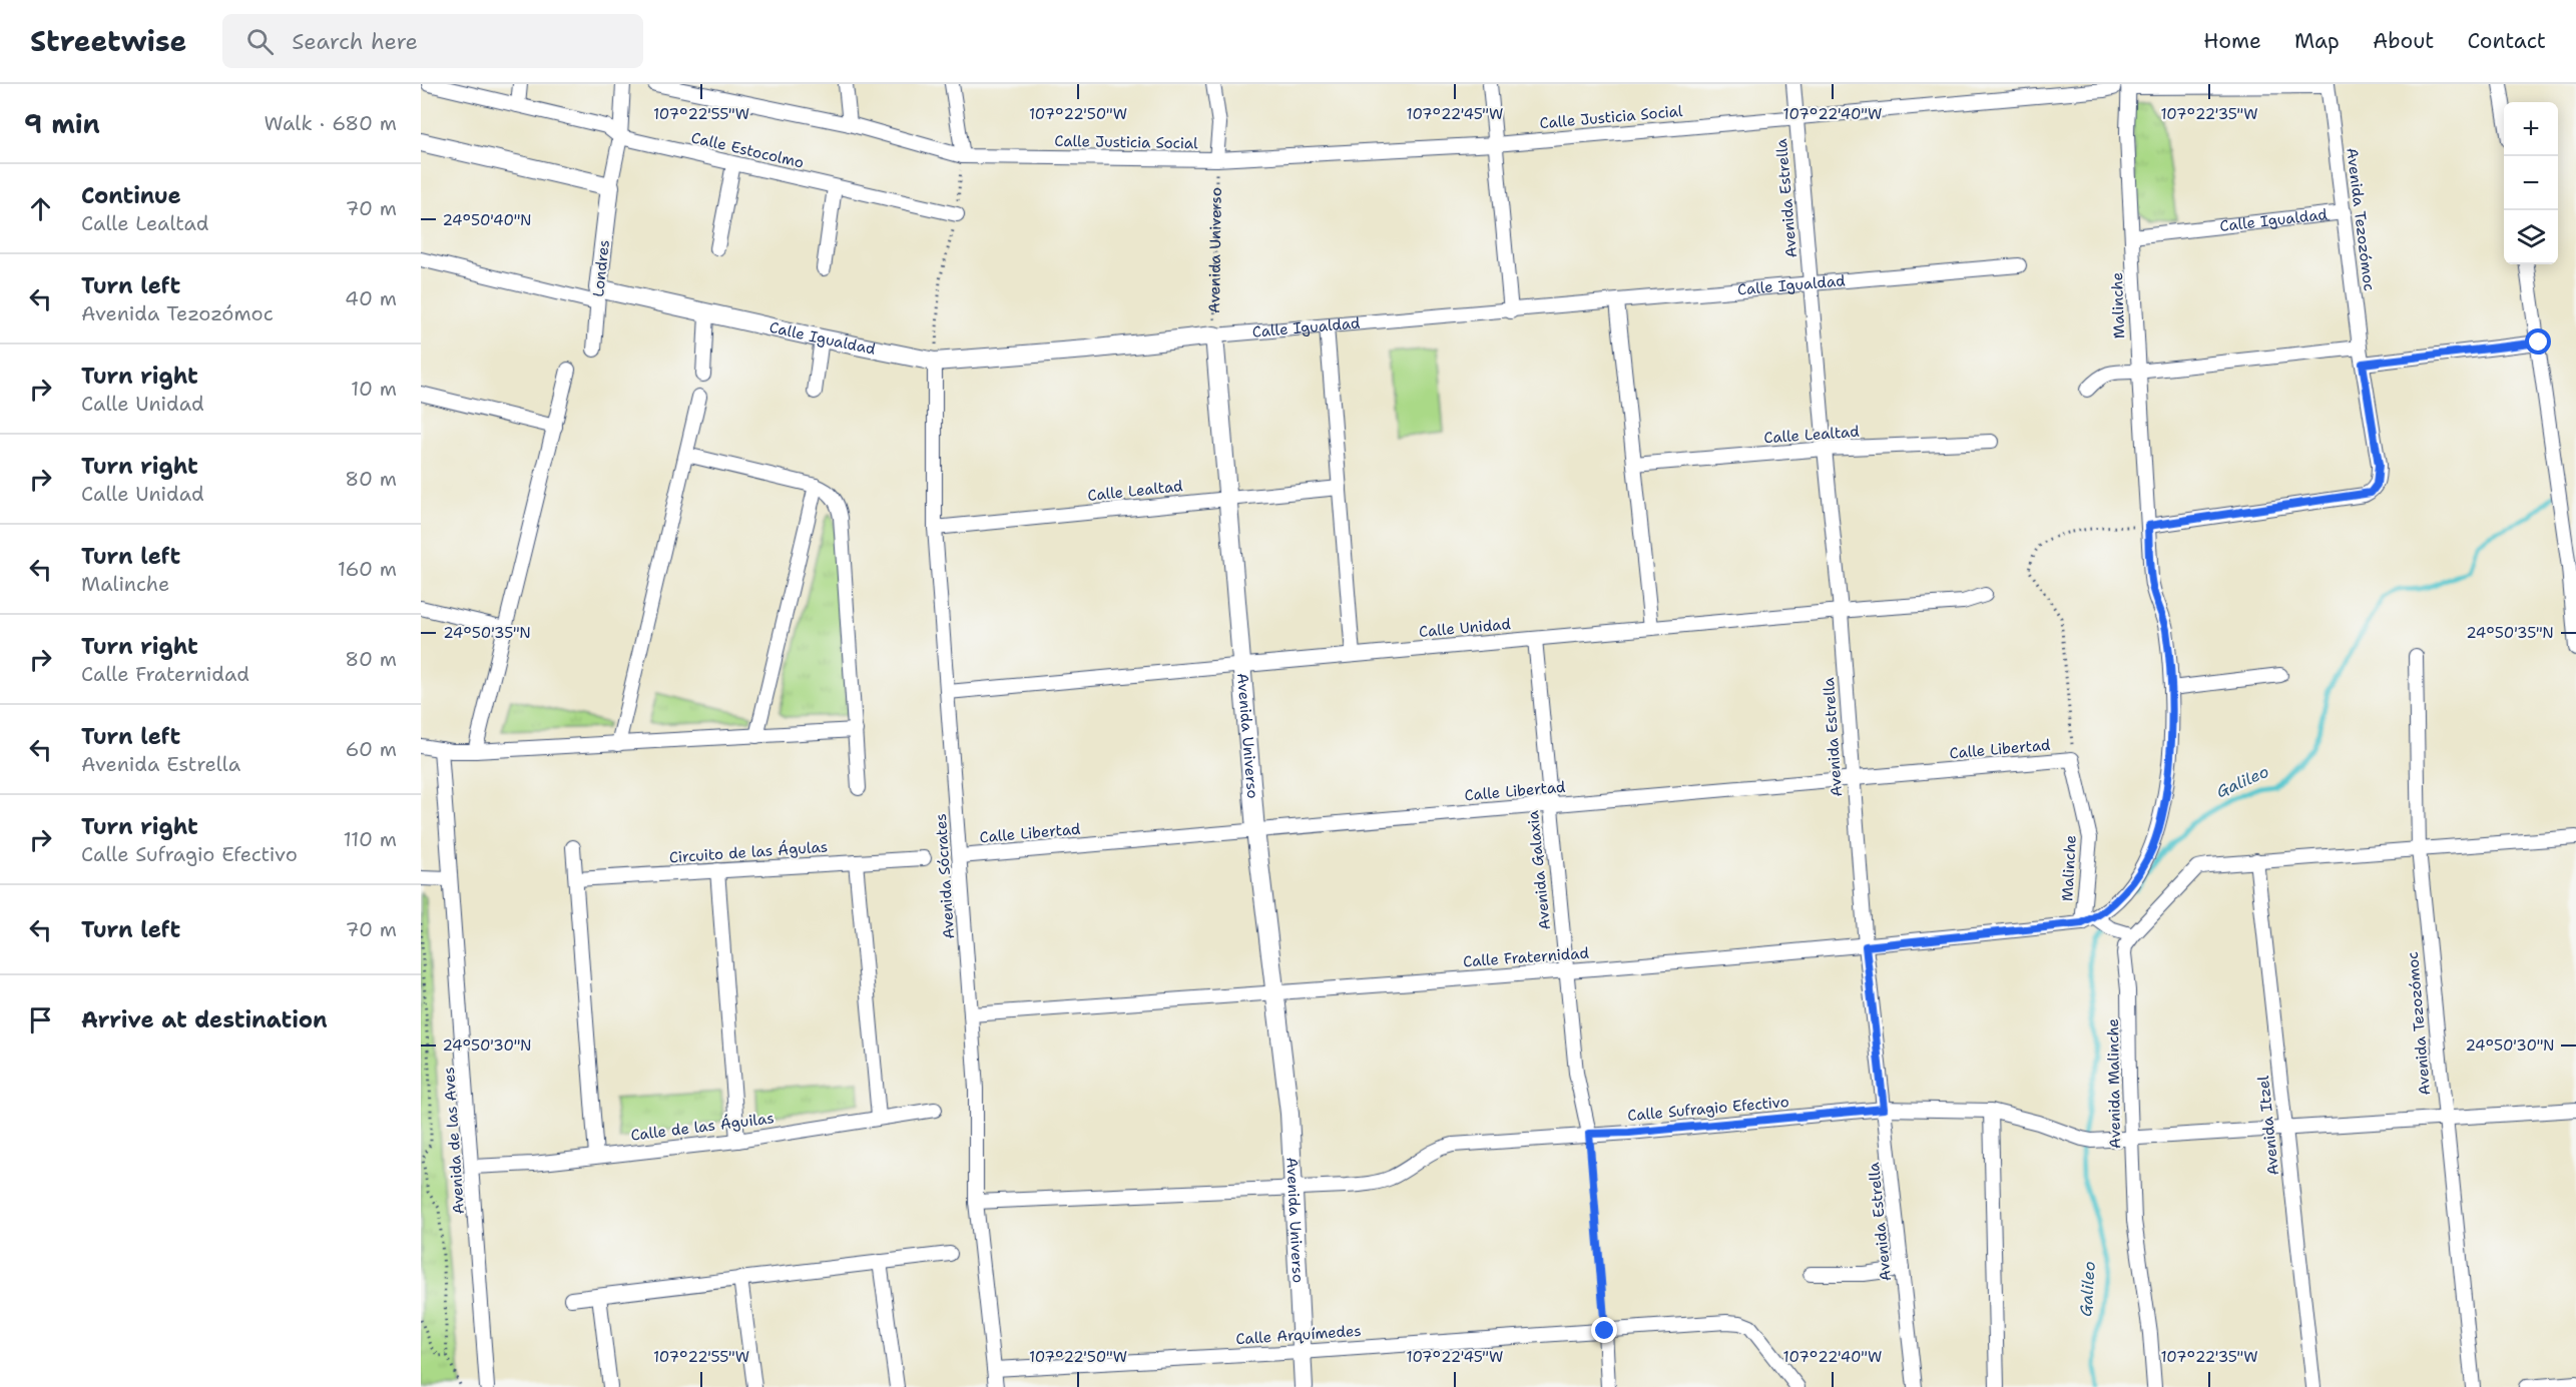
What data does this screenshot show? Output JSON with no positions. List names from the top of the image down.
{
  "streets": {
    "street": [
      "Calle Justicia Social",
      "Calle Estocolmo",
      "Avenida Estrella",
      "Avenida Tezozómoc",
      "Calle Igualdad",
      "Avenida Universo",
      "Londres",
      "Malinche",
      "Calle Lealtad",
      "Calle Unidad",
      "Calle Libertad",
      "Circuito de las Águlas",
      "Avenida Galaxia",
      "Avenida Sócrates",
      "Calle Fraternidad",
      "Avenida Malinche",
      "Calle Sufragio Efectivo",
      "Avenida Itzel",
      "Calle de las Águilas",
      "Avenida de las Aves",
      "Calle Arquímedes"
    ]
  },
  "crossings": [
    ["Calle Justicia Social", "Avenida Estrella"],
    ["Calle Justicia Social", "Avenida Universo"],
    ["Avenida Estrella", "Calle Igualdad"],
    ["Avenida Estrella", "Calle Lealtad"],
    ["Avenida Estrella", "Calle Unidad"],
    ["Avenida Estrella", "Calle Libertad"],
    ["Avenida Estrella", "Calle Fraternidad"],
    ["Avenida Estrella", "Calle Sufragio Efectivo"],
    ["Avenida Tezozómoc", "Calle Igualdad"],
    ["Avenida Tezozómoc", "Malinche"],
    ["Avenida Tezozómoc", "Avenida Malinche"],
    ["Avenida Tezozómoc", "Calle Sufragio Efectivo"],
    ["Calle Igualdad", "Avenida Universo"],
    ["Calle Igualdad", "Londres"],
    ["Calle Igualdad", "Malinche"],
    ["Calle Igualdad", "Avenida Sócrates"],
    ["Avenida Universo", "Calle Lealtad"],
    ["Avenida Universo", "Calle Unidad"],
    ["Avenida Universo", "Calle Libertad"],
    ["Avenida Universo", "Calle Fraternidad"],
    ["Avenida Universo", "Calle Sufragio Efectivo"],
    ["Avenida Universo", "Calle Arquímedes"],
    ["Malinche", "Calle Libertad"],
    ["Malinche", "Calle Fraternidad"],
    ["Calle Lealtad", "Avenida Sócrates"],
    ["Calle Unidad", "Avenida Galaxia"],
    ["Calle Unidad", "Avenida Sócrates"],
    ["Calle Libertad", "Avenida Galaxia"],
    ["Calle Libertad", "Avenida Sócrates"],
    ["Avenida Galaxia", "Calle Fraternidad"],
    ["Avenida Galaxia", "Calle Sufragio Efectivo"],
    ["Avenida Sócrates", "Calle Fraternidad"],
    ["Avenida Sócrates", "Calle Sufragio Efectivo"],
    ["Avenida Sócrates", "Calle Arquímedes"],
    ["Avenida Malinche", "Calle Sufragio Efectivo"],
    ["Avenida Malinche", "Avenida Itzel"],
    ["Calle Sufragio Efectivo", "Avenida Itzel"],
    ["Calle de las Águilas", "Avenida de las Aves"]
  ],
  "water": ["Galileo"],
  "page": {
    "header": "Streetwise",
    "search": "Search here",
    "nav": [
      "Home",
      "Map",
      "About",
      "Contact"
    ],
    "heading": ["9 min", "Walk · 680 m"],
    "map_buttons": ["+", "−"],
    "list": [
      ["Continue", "Calle Lealtad", "70 m"],
      ["Turn left", "Avenida Tezozómoc", "40 m"],
      ["Turn right", "Calle Unidad", "10 m"],
      ["Turn right", "Calle Unidad", "80 m"],
      ["Turn left", "Malinche", "160 m"],
      ["Turn right", "Calle Fraternidad", "80 m"],
      ["Turn left", "Avenida Estrella", "60 m"],
      ["Turn right", "Calle Sufragio Efectivo", "110 m"],
      ["Turn left", "70 m"],
      "Arrive at destination"
    ]
  },
  "coordinates": [
    "107°22'55\"W",
    "107°22'50\"W",
    "107°22'45\"W",
    "107°22'40\"W",
    "107°22'35\"W",
    "24°50'40\"N",
    "24°50'35\"N",
    "24°50'30\"N"
  ]
}
